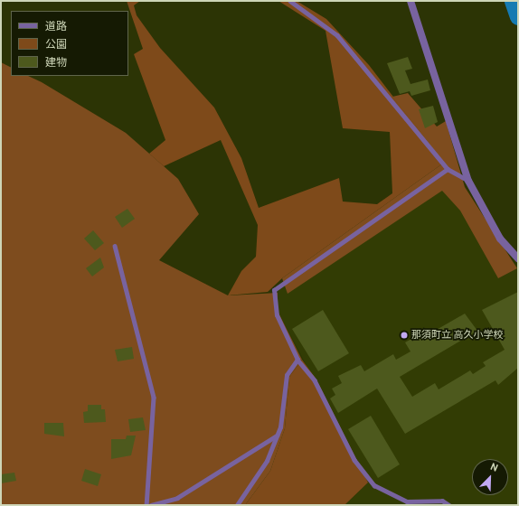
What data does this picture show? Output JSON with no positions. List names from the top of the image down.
{
  "places": ["那須町立 高久小学校"],
  "legend": ["道路", "公園", "建物"],
  "north": "top right"
}
